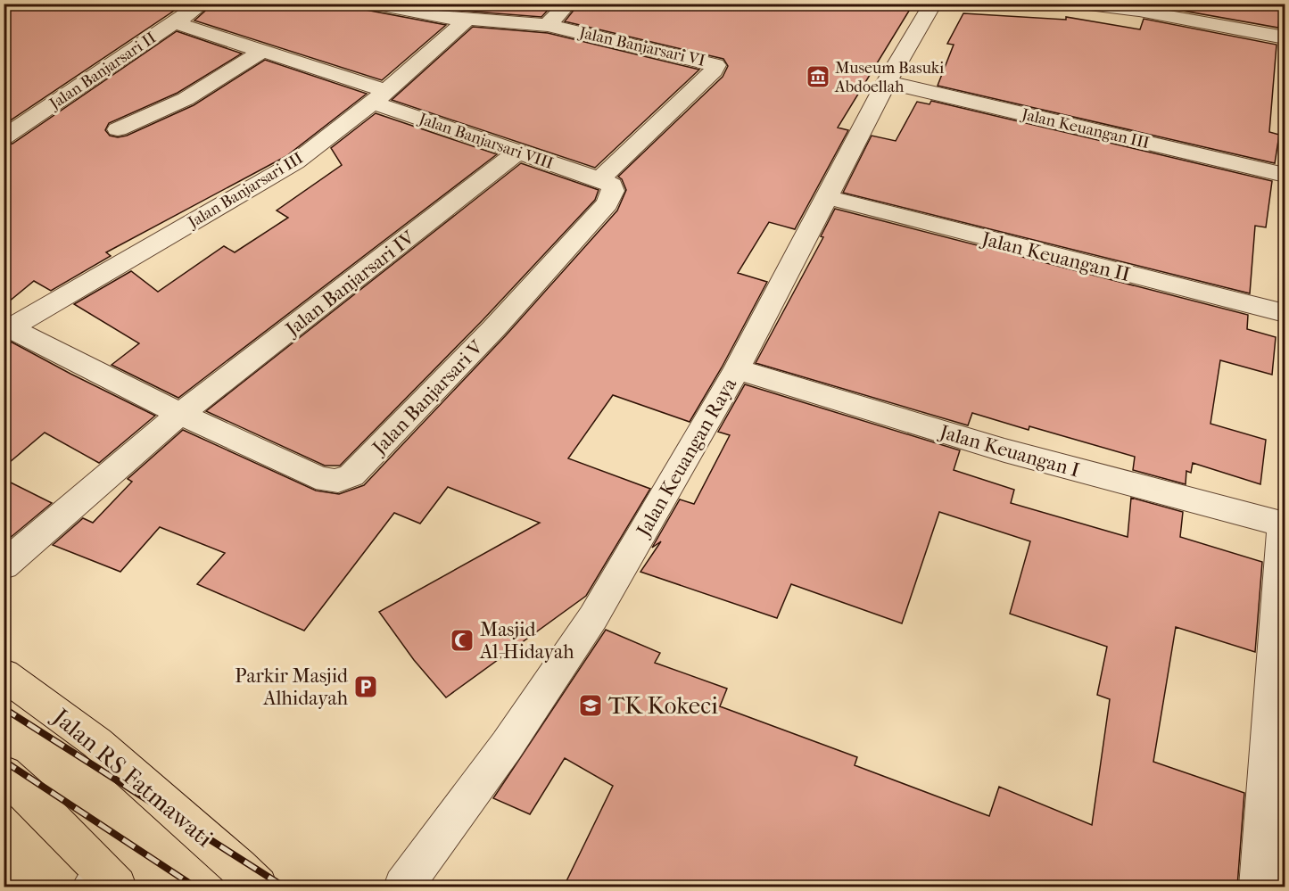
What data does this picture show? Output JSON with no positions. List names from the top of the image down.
{
  "streets": {
    "main road": ["Jalan RS Fatmawati"],
    "street": [
      "Jalan Banjarsari VI",
      "Jalan Banjarsari II",
      "Jalan Keuangan III",
      "Jalan Banjarsari VIII",
      "Jalan Banjarsari III",
      "Jalan Keuangan II",
      "Jalan Banjarsari IV",
      "Jalan Banjarsari V",
      "Jalan Keuangan I",
      "Jalan Keuangan Raya"
    ]
  },
  "crossings": [
    ["Jalan Banjarsari VI", "Jalan Banjarsari VIII"],
    ["Jalan Banjarsari VI", "Jalan Banjarsari III"],
    ["Jalan Banjarsari VI", "Jalan Banjarsari V"],
    ["Jalan Banjarsari II", "Jalan Banjarsari VIII"],
    ["Jalan Keuangan III", "Jalan Keuangan Raya"],
    ["Jalan Banjarsari VIII", "Jalan Banjarsari III"],
    ["Jalan Banjarsari VIII", "Jalan Banjarsari IV"],
    ["Jalan Banjarsari VIII", "Jalan Banjarsari V"],
    ["Jalan Keuangan II", "Jalan Keuangan Raya"],
    ["Jalan Banjarsari IV", "Jalan Banjarsari V"],
    ["Jalan Keuangan I", "Jalan Keuangan Raya"]
  ],
  "places": {
    "museum": ["Museum Basuki Abdoellah"],
    "mosque": ["Masjid Al-Hidayah"],
    "parking": ["Parkir Masjid Alhidayah"],
    "school or university": ["TK Kokeci"]
  }
}
